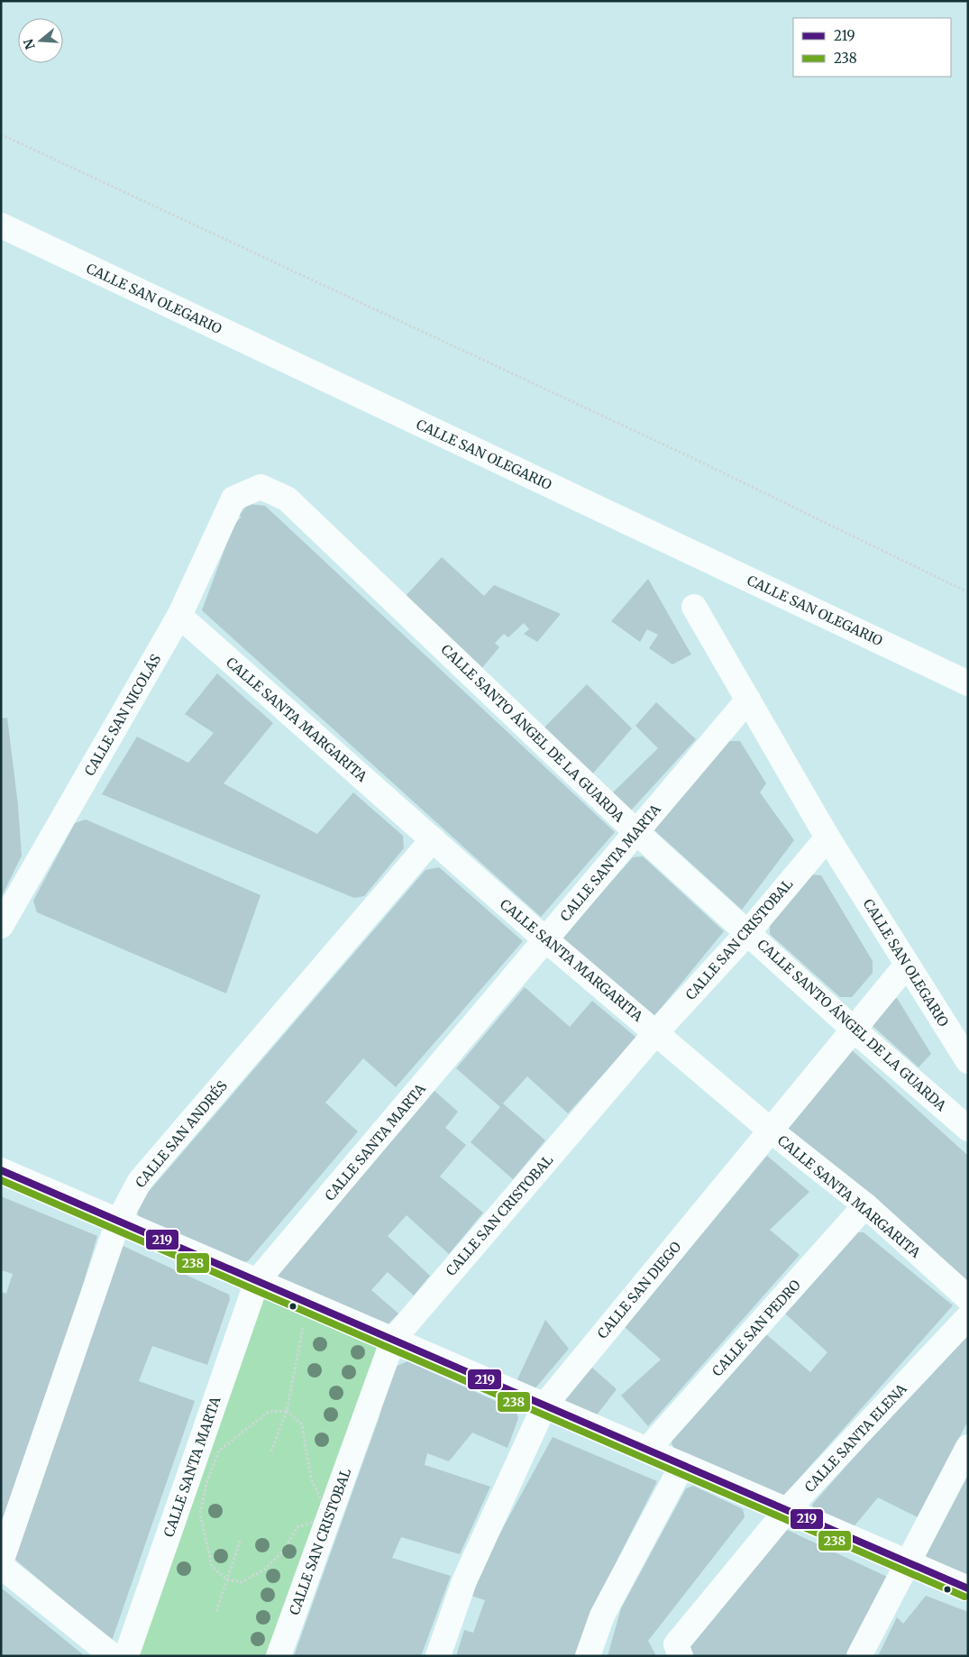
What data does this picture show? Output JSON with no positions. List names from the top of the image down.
{
  "streets": {
    "street": [
      "CALLE SAN OLEGARIO",
      "CALLE SAN NICOLÁS",
      "CALLE SANTA MARGARITA",
      "CALLE SANTO ÁNGEL DE LA GUARDA",
      "CALLE SANTA MARTA",
      "CALLE SAN CRISTOBAL",
      "CALLE SAN ANDRÉS",
      "CALLE SAN DIEGO",
      "CALLE SAN PEDRO",
      "CALLE SANTA ELENA"
    ]
  },
  "crossings": [
    ["CALLE SAN OLEGARIO", "CALLE SANTA MARTA"],
    ["CALLE SAN OLEGARIO", "CALLE SAN CRISTOBAL"],
    ["CALLE SAN OLEGARIO", "CALLE SAN DIEGO"],
    ["CALLE SAN NICOLÁS", "CALLE SANTA MARGARITA"],
    ["CALLE SAN NICOLÁS", "CALLE SANTO ÁNGEL DE LA GUARDA"],
    ["CALLE SANTA MARGARITA", "CALLE SANTA MARTA"],
    ["CALLE SANTA MARGARITA", "CALLE SAN CRISTOBAL"],
    ["CALLE SANTA MARGARITA", "CALLE SAN ANDRÉS"],
    ["CALLE SANTA MARGARITA", "CALLE SAN DIEGO"],
    ["CALLE SANTA MARGARITA", "CALLE SAN PEDRO"],
    ["CALLE SANTO ÁNGEL DE LA GUARDA", "CALLE SANTA MARTA"],
    ["CALLE SANTO ÁNGEL DE LA GUARDA", "CALLE SAN CRISTOBAL"],
    ["CALLE SANTO ÁNGEL DE LA GUARDA", "CALLE SAN DIEGO"]
  ],
  "lines": ["transit line 219", "transit line 238"],
  "legend": ["219", "238"],
  "north": "left"
}
